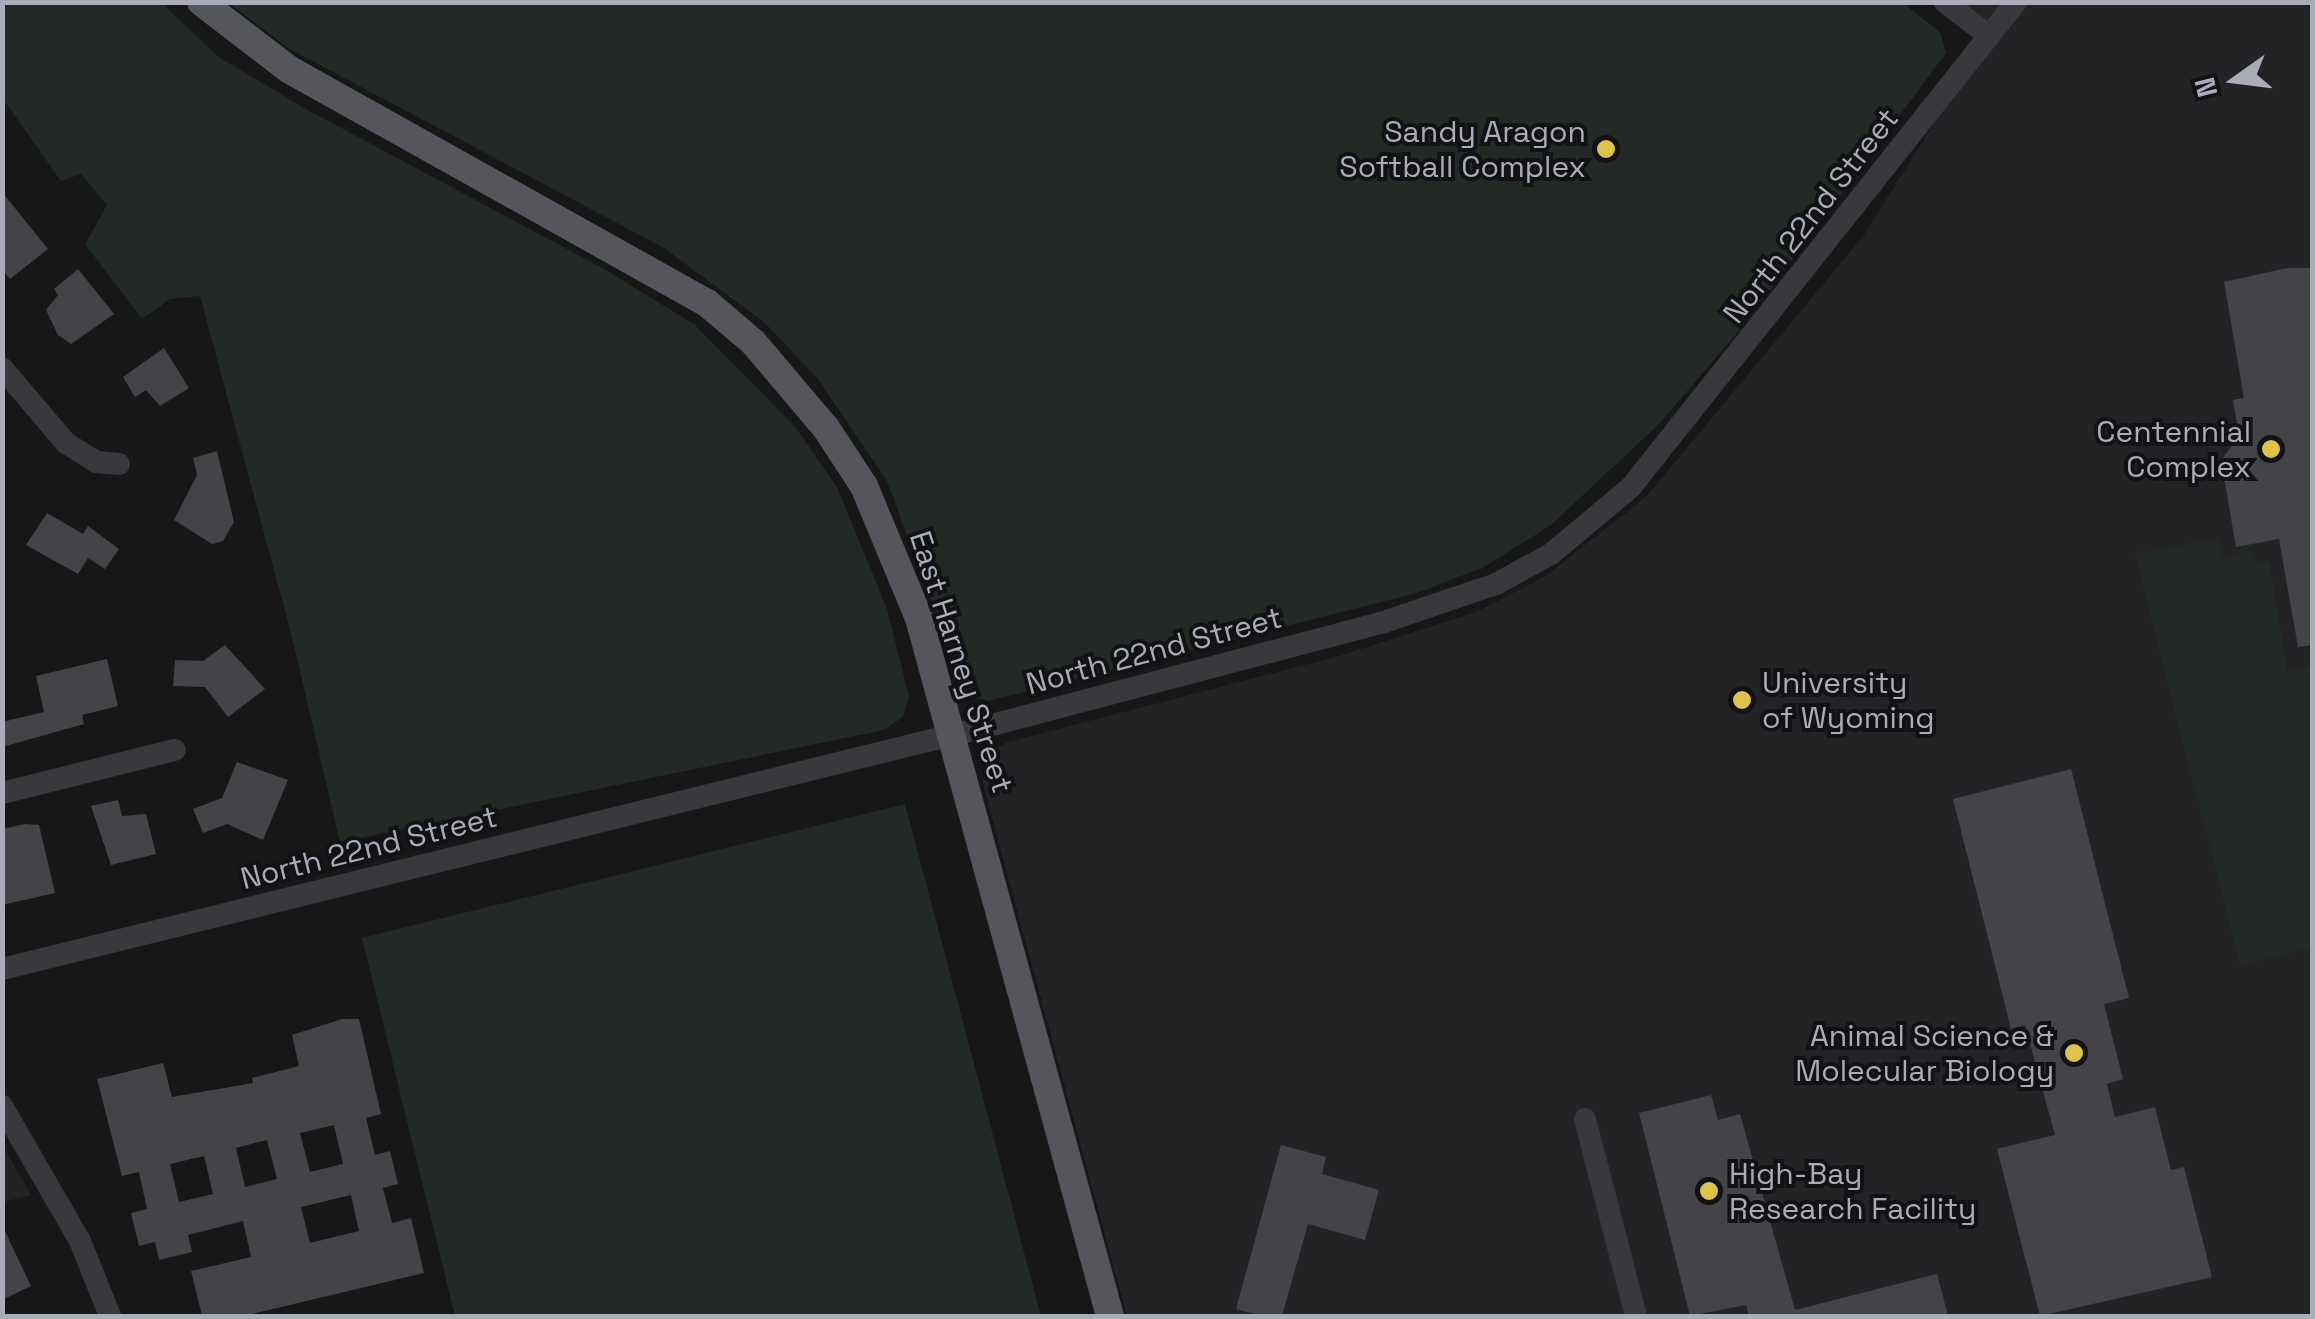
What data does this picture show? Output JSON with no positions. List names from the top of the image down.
{
  "streets": {
    "main road": ["East Harney Street"],
    "street": ["North 22nd Street"]
  },
  "crossings": [
    ["North 22nd Street", "East Harney Street"]
  ],
  "places": [
    "Sandy Aragon Softball Complex",
    "Centennial Complex",
    "University of Wyoming",
    "Animal Science & Molecular Biology",
    "High-Bay Research Facility"
  ],
  "north": "left"
}
